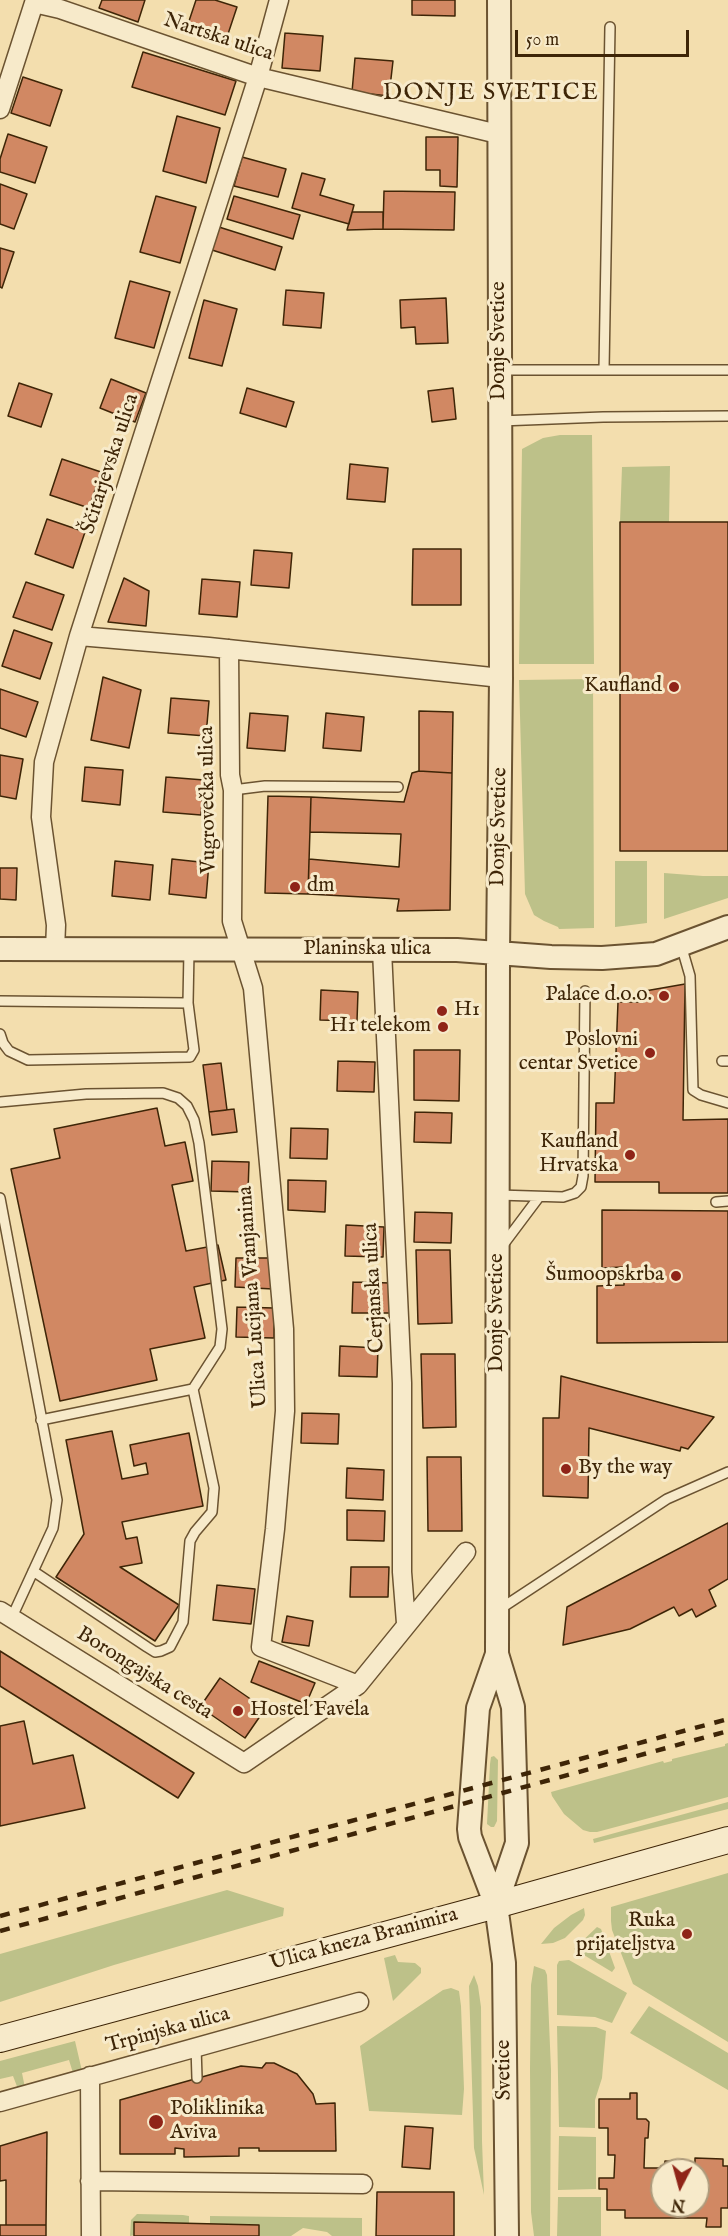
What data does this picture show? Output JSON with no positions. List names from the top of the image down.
{
  "streets": {
    "main road": ["Ulica kneza Branimira"],
    "street": [
      "Nartska ulica",
      "Donje Svetice",
      "Ščitarjevska ulica",
      "Vugrovečka ulica",
      "Planinska ulica",
      "Cerjanska ulica",
      "Ulica Lucijana Vranjanina",
      "Borongajska cesta",
      "Trpinjska ulica",
      "Svetice"
    ]
  },
  "crossings": [
    ["Nartska ulica", "Donje Svetice"],
    ["Nartska ulica", "Ščitarjevska ulica"],
    ["Donje Svetice", "Planinska ulica"],
    ["Donje Svetice", "Ulica kneza Branimira"],
    ["Donje Svetice", "Svetice"],
    ["Ščitarjevska ulica", "Planinska ulica"],
    ["Vugrovečka ulica", "Planinska ulica"],
    ["Vugrovečka ulica", "Ulica Lucijana Vranjanina"],
    ["Planinska ulica", "Cerjanska ulica"],
    ["Planinska ulica", "Ulica Lucijana Vranjanina"],
    ["Cerjanska ulica", "Borongajska cesta"],
    ["Ulica Lucijana Vranjanina", "Borongajska cesta"],
    ["Ulica kneza Branimira", "Svetice"]
  ],
  "districts": ["DONJE SVETICE"],
  "places": [
    "Kaufland",
    "dm",
    "Palace d.o.o.",
    "H1",
    "H1 telekom",
    "Poslovni centar Svetice",
    "Kaufland Hrvatska",
    "Šumoopskrba",
    "By the way",
    "Hostel Favela",
    "Ruka prijateljstva",
    "Poliklinika Aviva"
  ],
  "scale_bar": "50 m",
  "north": "bottom"
}
